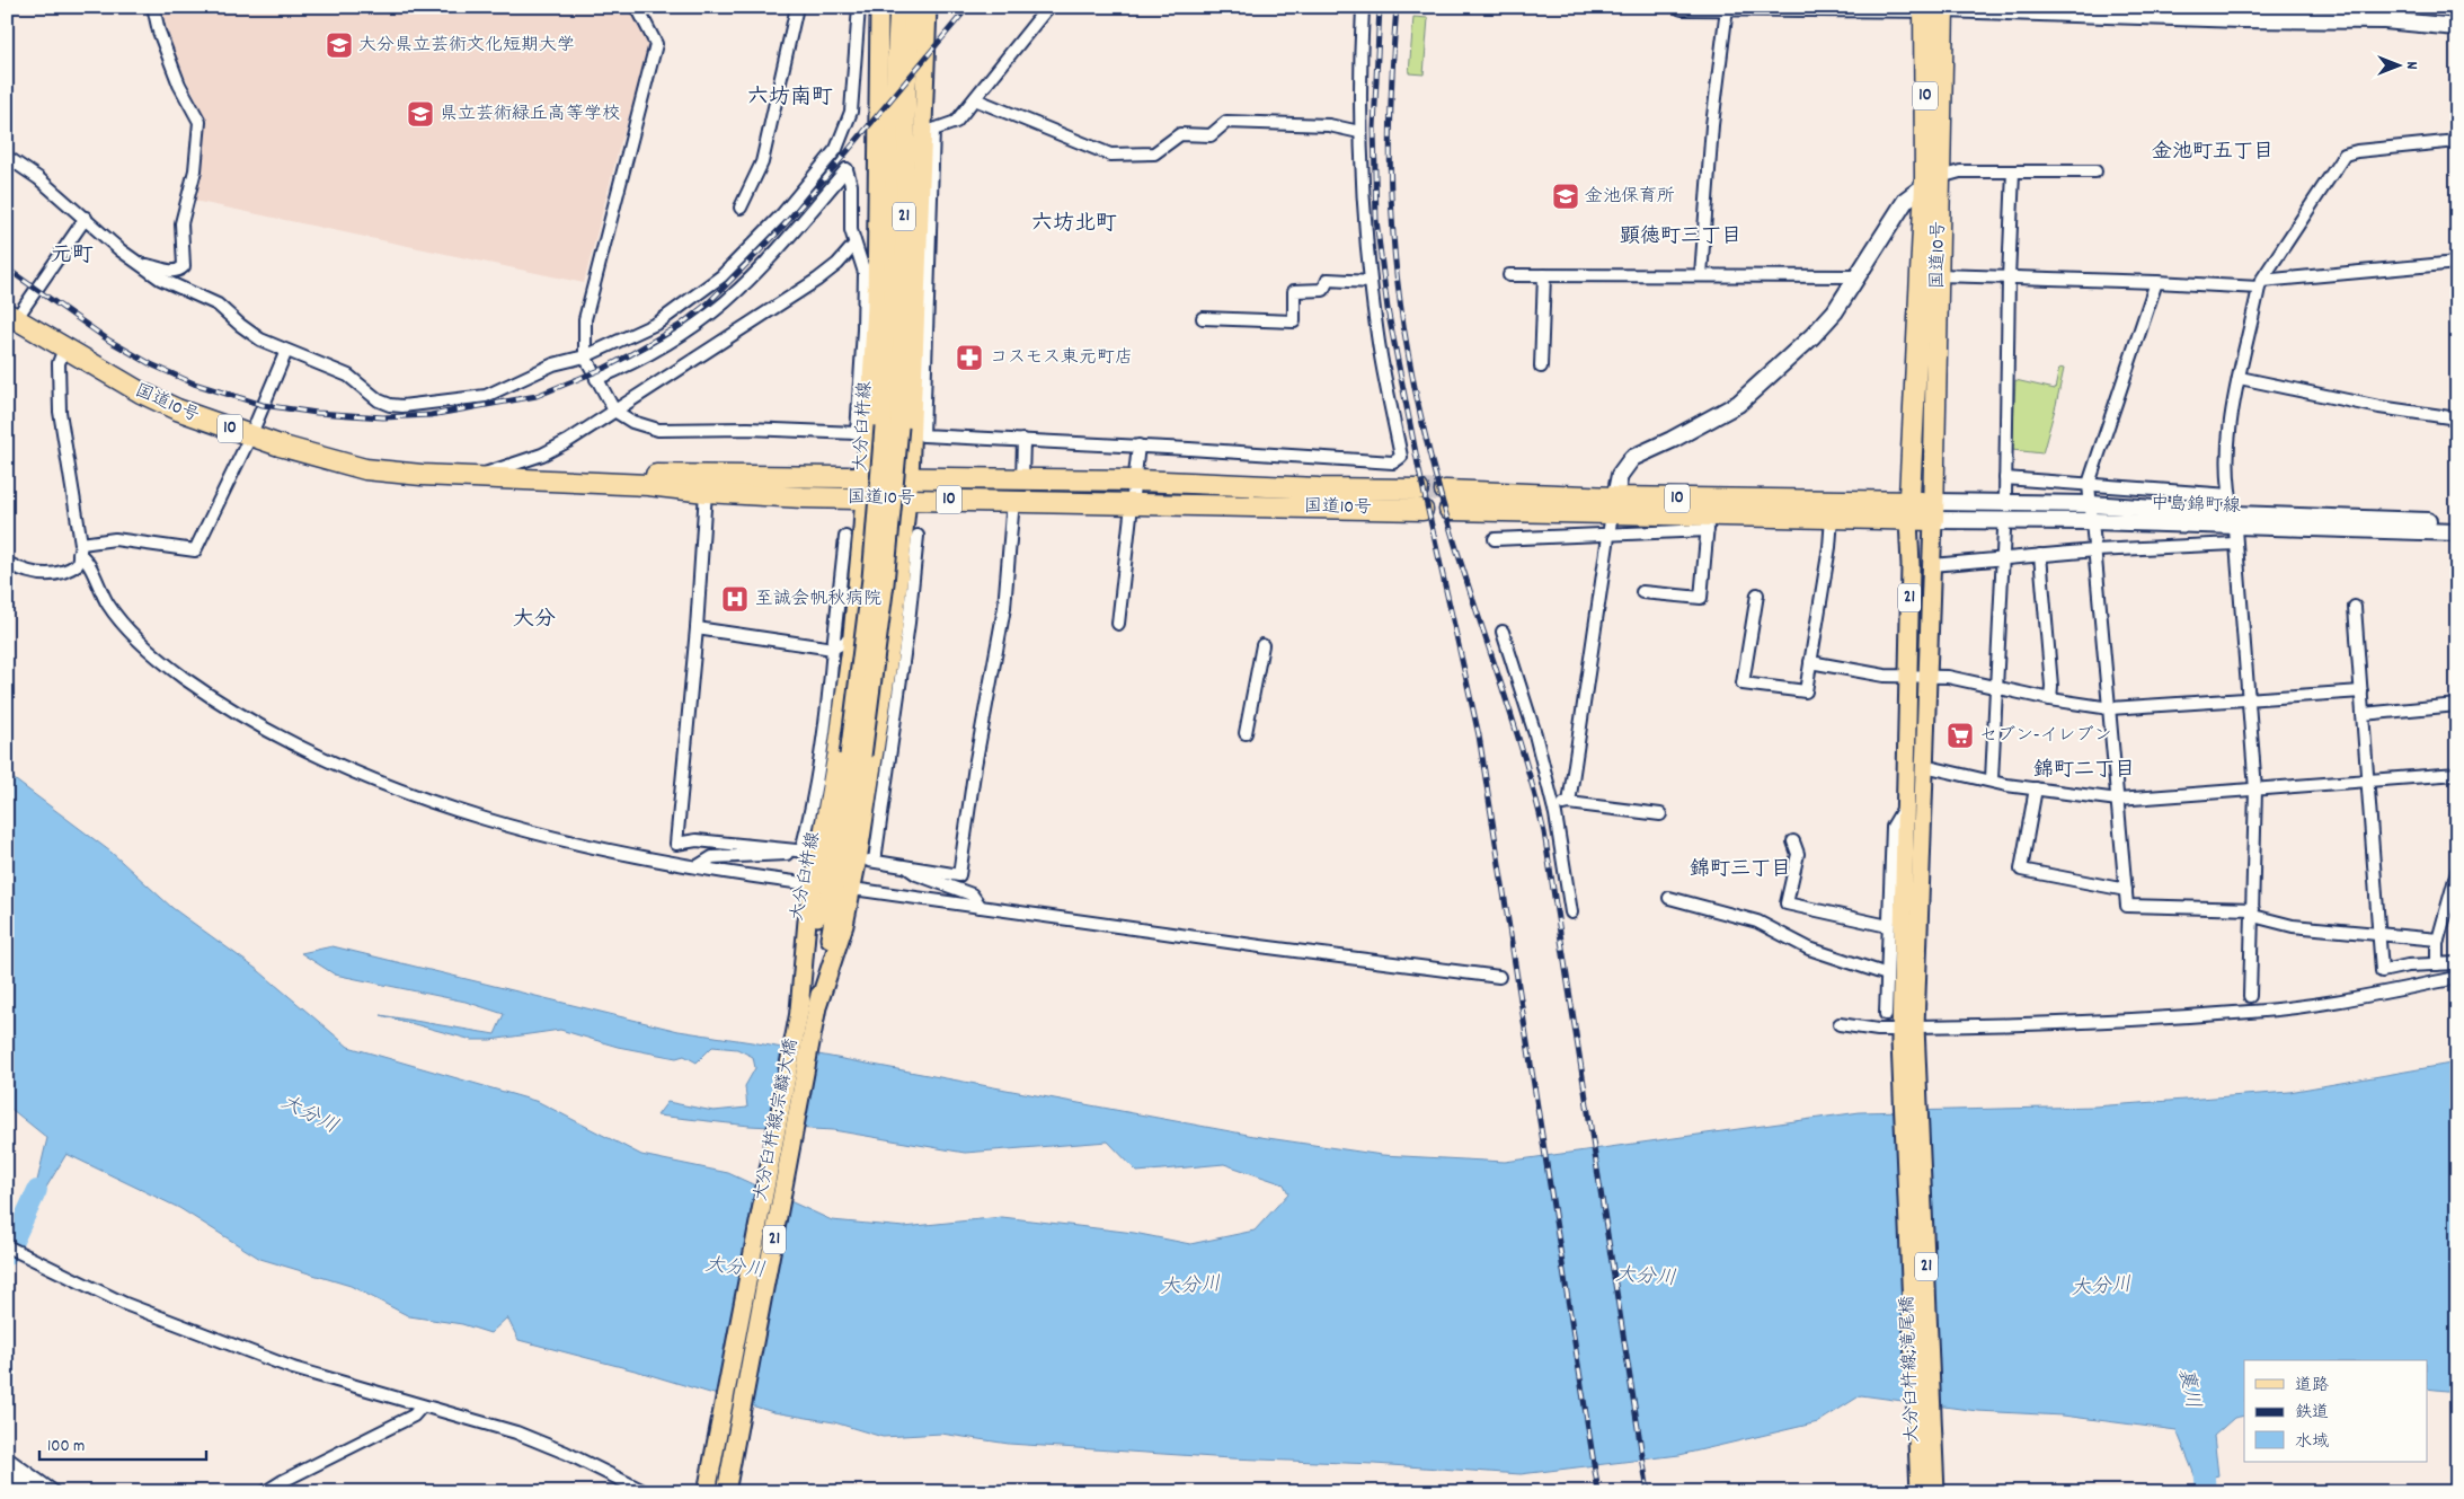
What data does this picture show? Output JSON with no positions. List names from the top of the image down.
{
  "streets": {
    "highway": ["10", "国道10号"],
    "main road": [
      "21",
      "大分臼杵線",
      "大分臼杵線;宗麟大橋",
      "大分臼杵線;滝尾橋"
    ],
    "street": ["中島錦町線"]
  },
  "crossings": [
    ["10", "21"],
    ["10", "国道10号"],
    ["10", "中島錦町線"],
    ["21", "国道10号"],
    ["21", "中島錦町線"],
    ["21", "大分臼杵線;滝尾橋"],
    ["国道10号", "中島錦町線"],
    ["大分臼杵線", "大分臼杵線;宗麟大橋"]
  ],
  "districts": [
    "六坊南町",
    "金池町五丁目",
    "六坊北町",
    "顕徳町三丁目",
    "元町",
    "大分",
    "錦町二丁目",
    "錦町三丁目"
  ],
  "water": ["大分川", "裏川"],
  "places": {
    "school or university": ["大分県立芸術文化短期大学", "県立芸術緑丘高等学校", "金池保育所"],
    "pharmacy": ["コスモス東元町店"],
    "hospital": ["至誠会帆秋病院"],
    "supermarket": ["セブン-イレブン"]
  },
  "legend": ["道路", "鉄道", "水域"],
  "scale_bar": "100 m",
  "north": "right"
}
